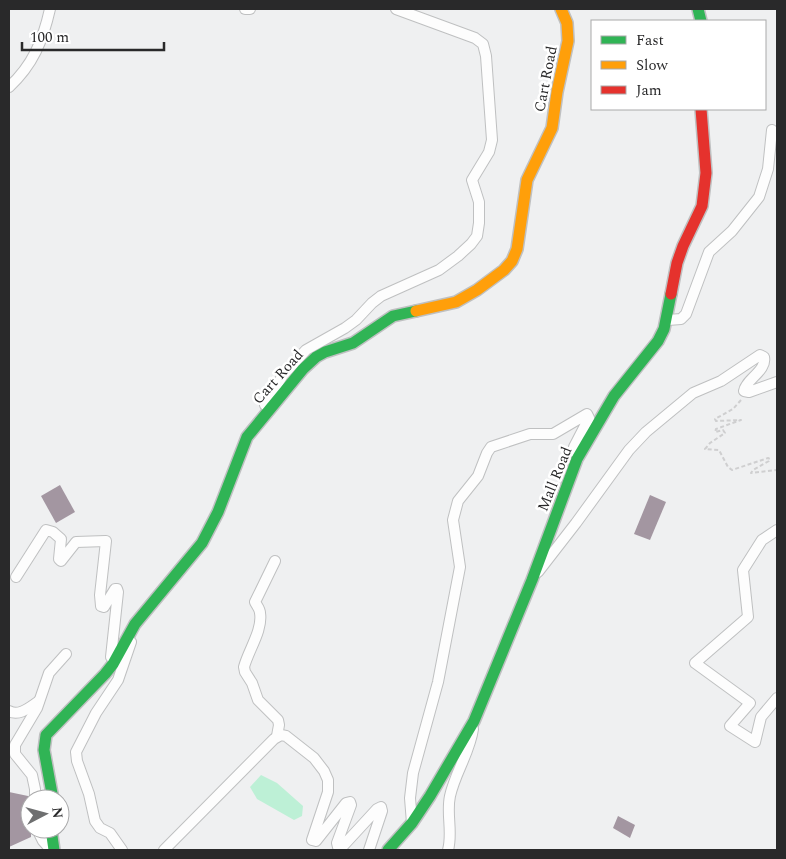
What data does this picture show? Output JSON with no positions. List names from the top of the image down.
{
  "streets": {
    "main road": ["Cart Road", "Mall Road"]
  },
  "legend": ["Fast", "Slow", "Jam"],
  "scale_bar": "100 m",
  "north": "right"
}
